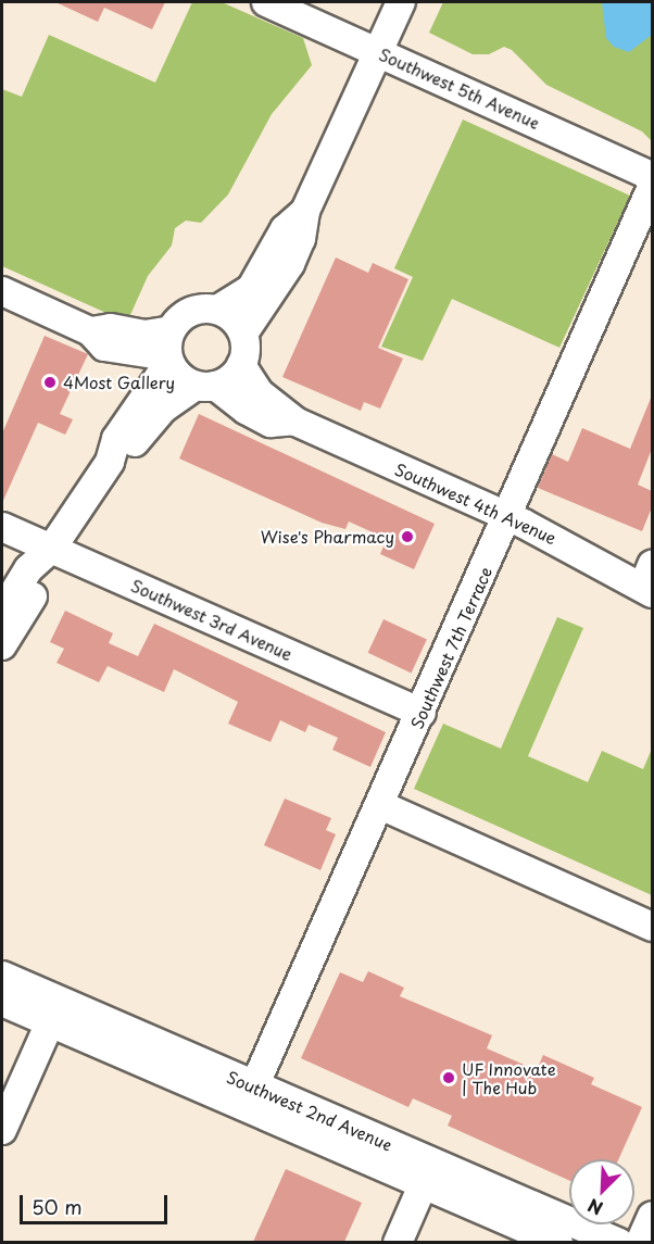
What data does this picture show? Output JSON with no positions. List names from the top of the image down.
{
  "streets": {
    "street": [
      "Southwest 5th Avenue",
      "Southwest 4th Avenue",
      "Southwest 3rd Avenue",
      "Southwest 7th Terrace",
      "Southwest 2nd Avenue"
    ]
  },
  "crossings": [
    ["Southwest 4th Avenue", "Southwest 7th Terrace"],
    ["Southwest 3rd Avenue", "Southwest 7th Terrace"],
    ["Southwest 7th Terrace", "Southwest 2nd Avenue"]
  ],
  "places": ["4Most Gallery", "Wise's Pharmacy", "UF Innovate | The Hub"],
  "scale_bar": "50 m",
  "north": "bottom left"
}
